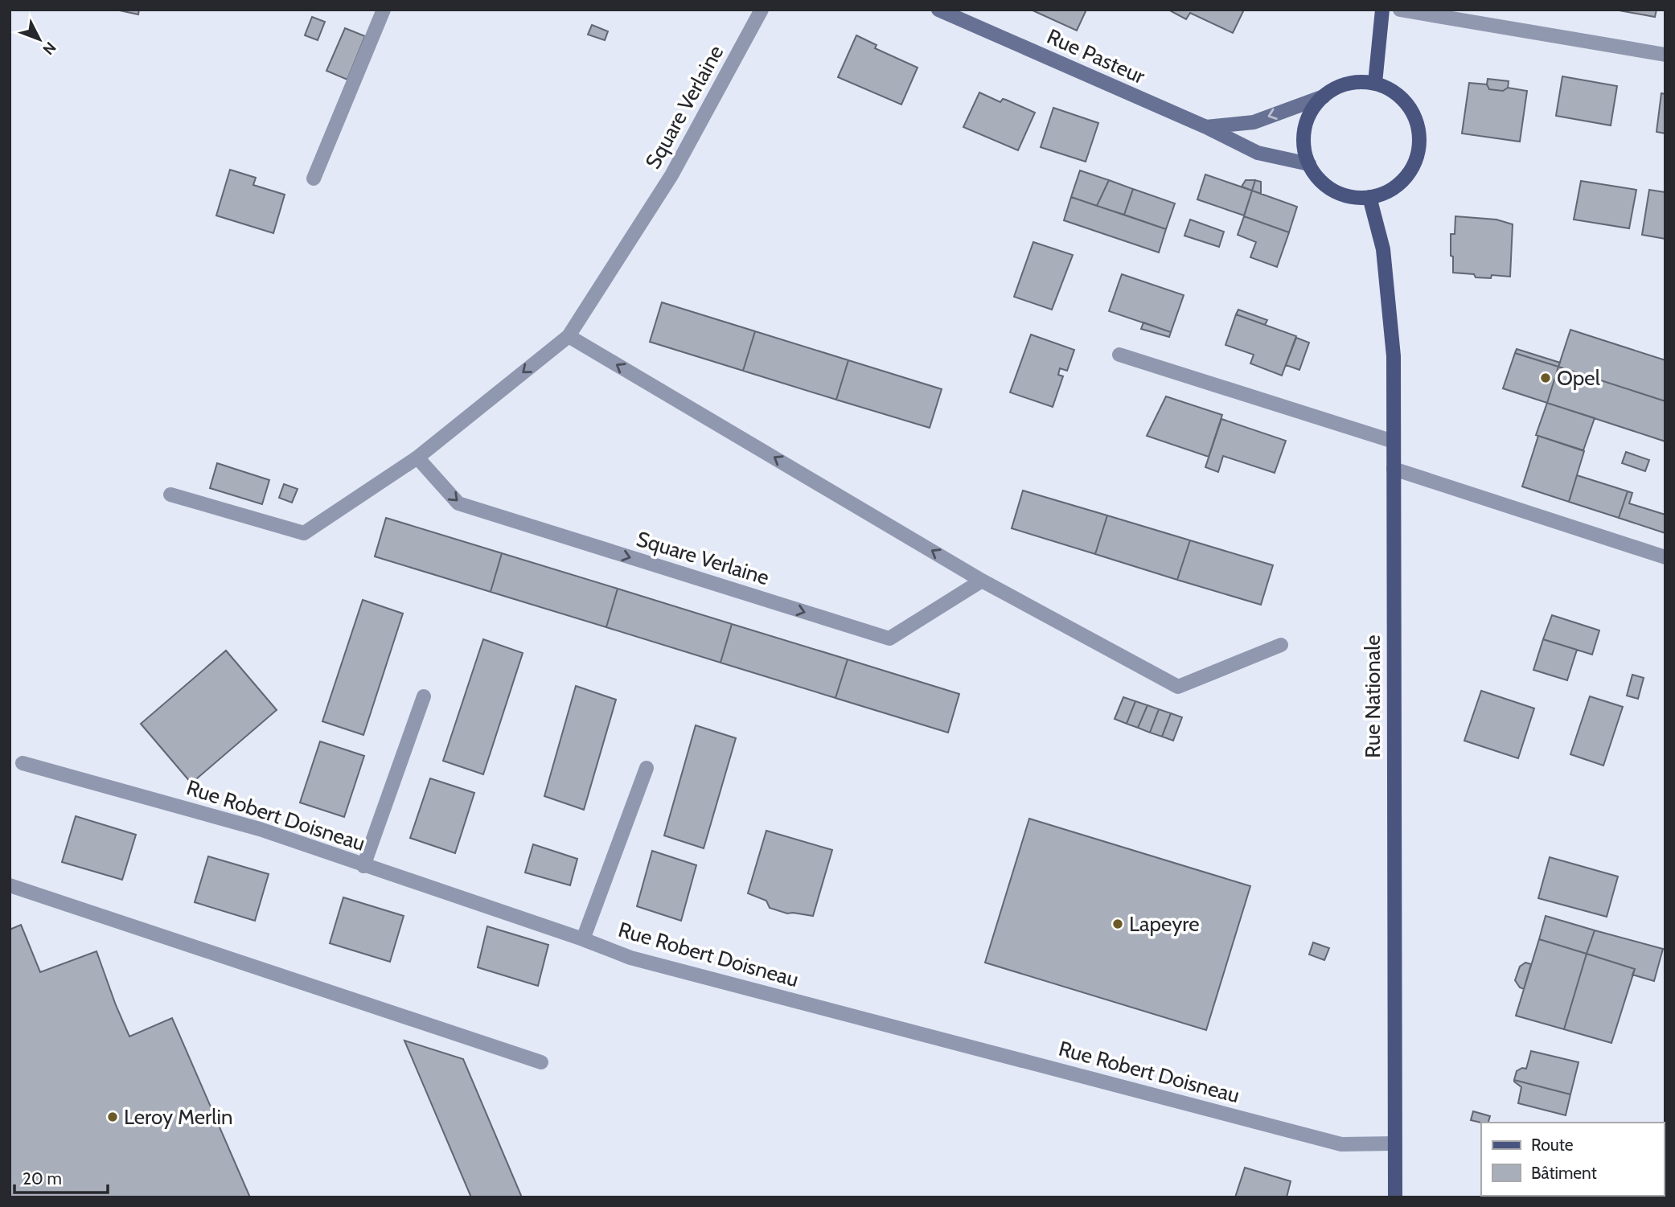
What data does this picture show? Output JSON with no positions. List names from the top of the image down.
{
  "streets": {
    "main road": ["Rue Pasteur", "Rue Nationale"],
    "street": ["Square Verlaine", "Rue Robert Doisneau"]
  },
  "crossings": [
    ["Rue Pasteur", "Rue Nationale"],
    ["Rue Nationale", "Rue Robert Doisneau"]
  ],
  "places": ["Opel", "Lapeyre", "Leroy Merlin"],
  "legend": ["Route", "Bâtiment"],
  "scale_bar": "20 m",
  "north": "bottom right"
}
